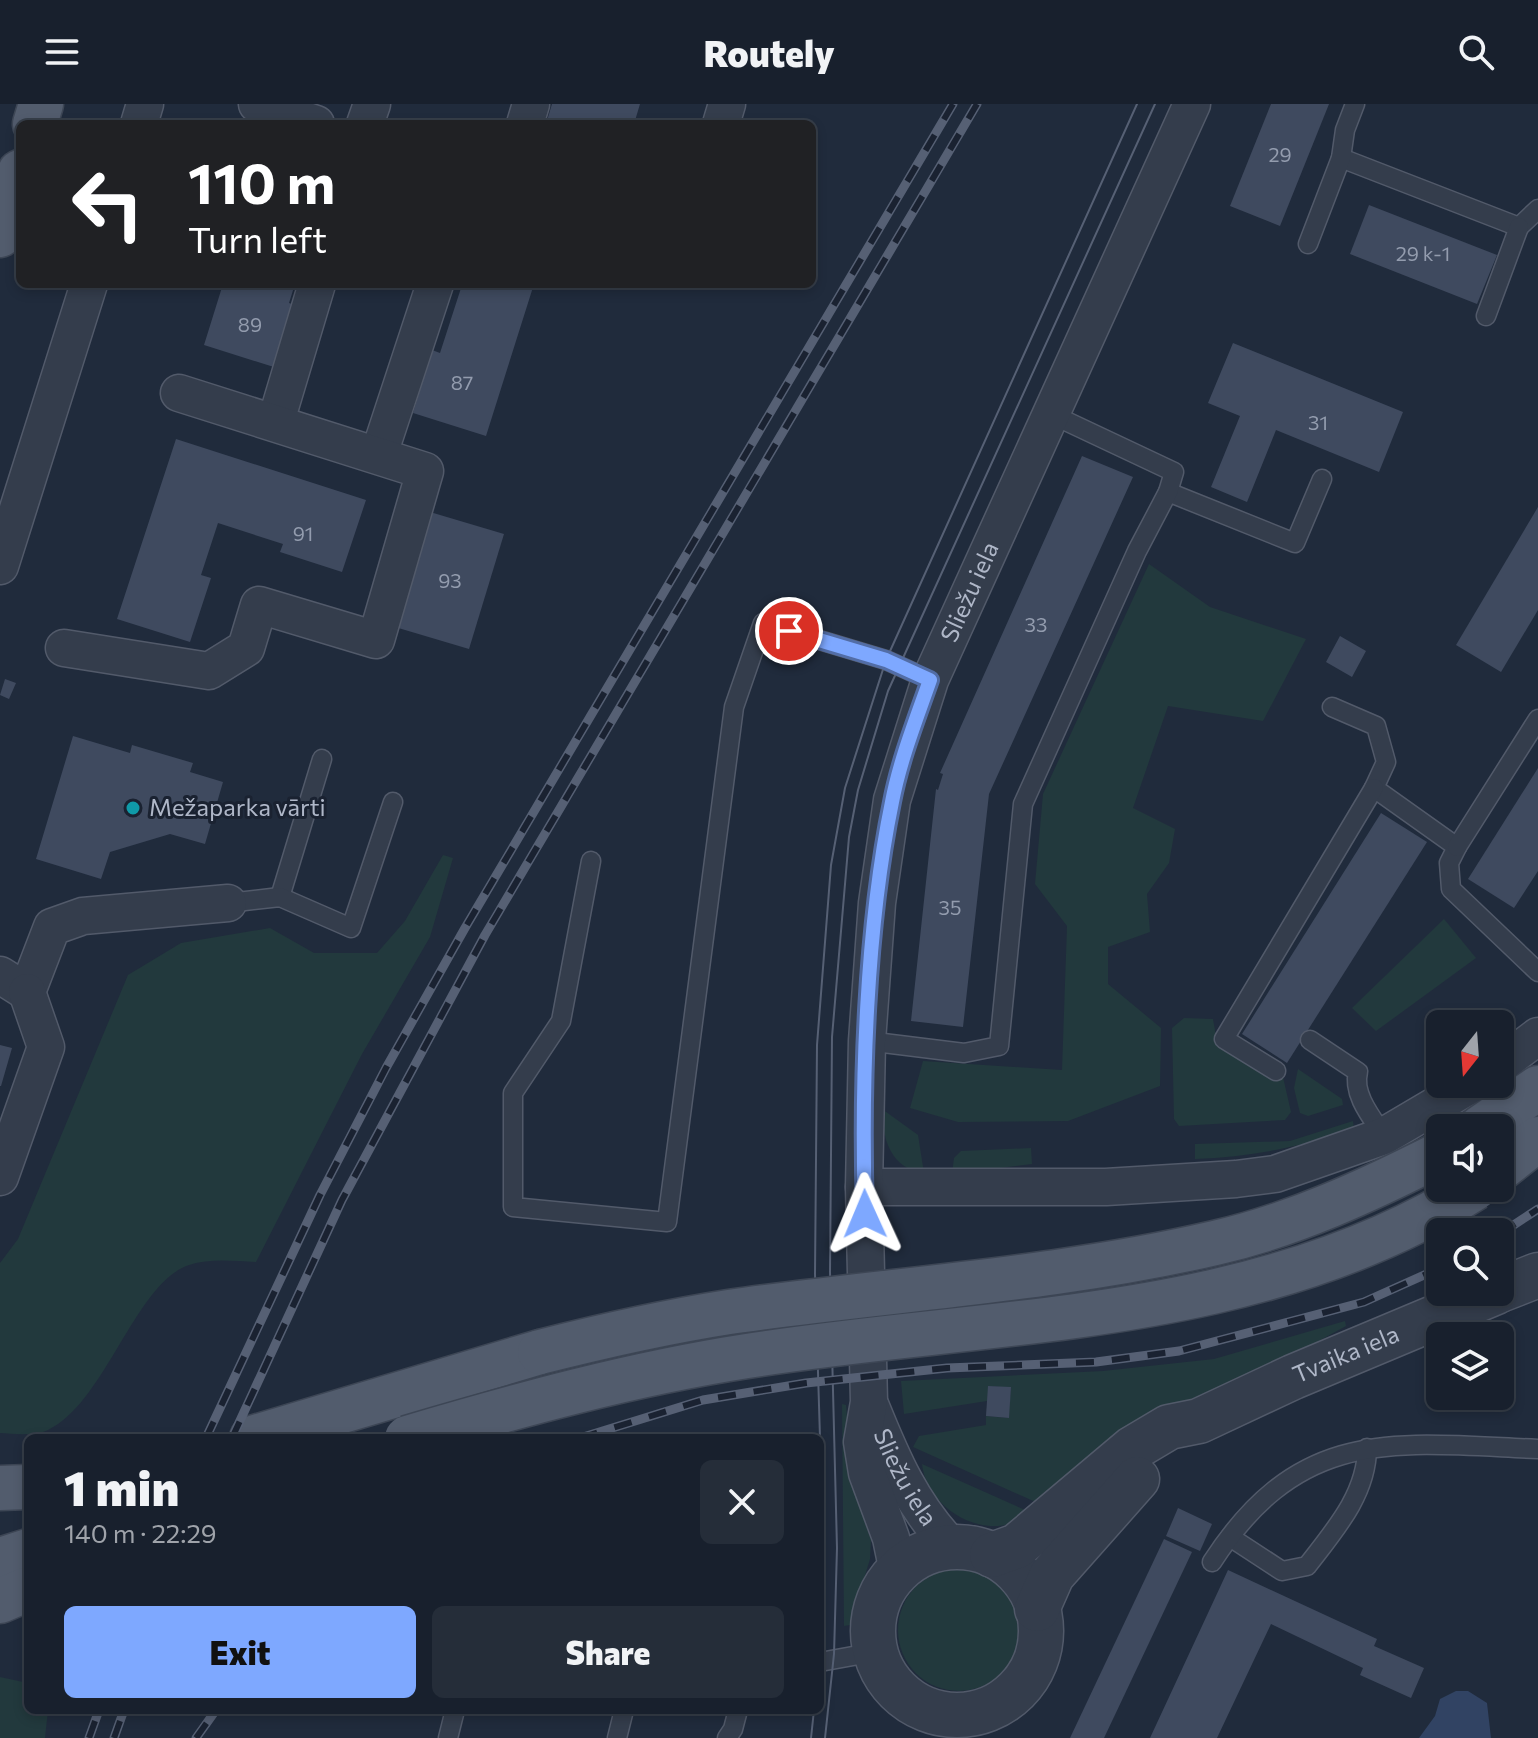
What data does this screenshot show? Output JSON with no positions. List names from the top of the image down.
{
  "streets": {
    "street": ["Sliežu iela", "Tvaika iela"]
  },
  "crossings": [
    ["Sliežu iela", "Tvaika iela"]
  ],
  "places": ["Mežaparka vārti"],
  "house_numbers": [
    "29",
    "29 k-1",
    "89",
    "87",
    "31",
    "91",
    "93",
    "33",
    "35"
  ],
  "north": "bottom",
  "page": {
    "header": "Routely",
    "turn": ["110 m", "Turn left"],
    "heading": ["1 min", "140 m · 22:29"],
    "buttons": ["Exit", "Share"]
  }
}
